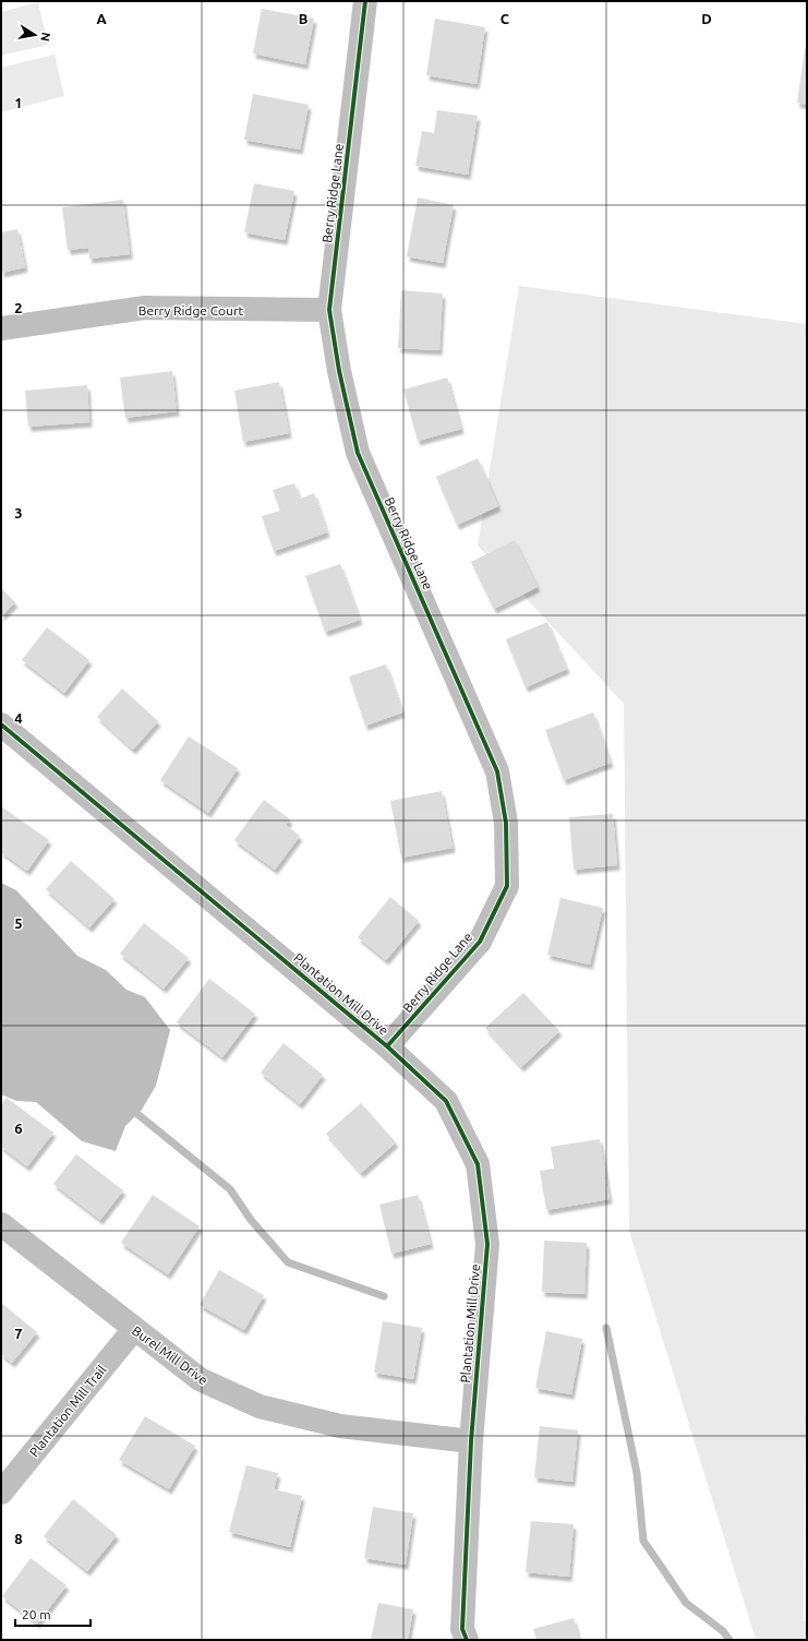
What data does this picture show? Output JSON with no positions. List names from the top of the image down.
{
  "streets": {
    "street": [
      "Berry Ridge Lane",
      "Berry Ridge Court",
      "Plantation Mill Drive",
      "Burel Mill Drive",
      "Plantation Mill Trail"
    ]
  },
  "crossings": [
    ["Berry Ridge Lane", "Berry Ridge Court"],
    ["Berry Ridge Lane", "Plantation Mill Drive"],
    ["Plantation Mill Drive", "Burel Mill Drive"],
    ["Burel Mill Drive", "Plantation Mill Trail"]
  ],
  "scale_bar": "20 m",
  "north": "right",
  "grid": {
    "columns": [
      "A",
      "B",
      "C",
      "D"
    ],
    "rows": [
      "1",
      "2",
      "3",
      "4",
      "5",
      "6",
      "7",
      "8"
    ]
  }
}
